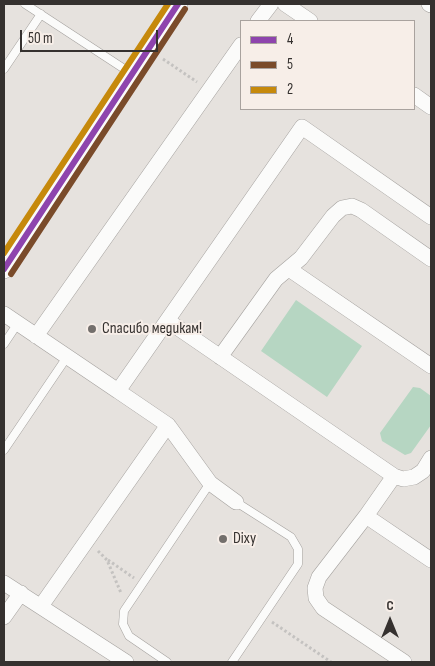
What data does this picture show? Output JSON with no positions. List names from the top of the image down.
{
  "places": ["Спасибо медикам!", "Dixy"],
  "lines": ["transit line 4", "transit line 2", "transit line 5"],
  "legend": ["4", "5", "2"],
  "scale_bar": "50 m",
  "north": "top"
}
